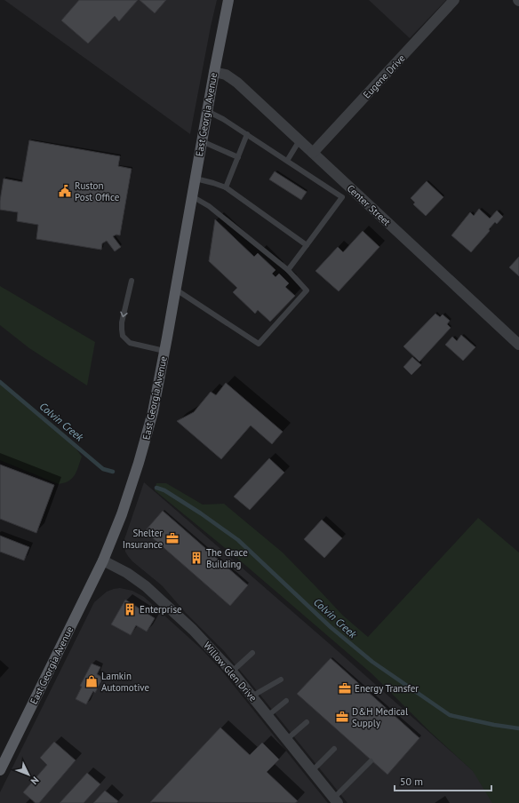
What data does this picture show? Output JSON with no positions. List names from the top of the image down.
{
  "streets": {
    "main road": ["East Georgia Avenue"],
    "street": ["Eugene Drive", "Center Street", "Willow Glen Drive"]
  },
  "crossings": [
    ["Eugene Drive", "Center Street"],
    ["East Georgia Avenue", "Center Street"],
    ["East Georgia Avenue", "Willow Glen Drive"]
  ],
  "water": ["Colvin Creek"],
  "places": {
    "public building": ["Ruston Post Office"],
    "office": ["Shelter Insurance", "Energy Transfer", "D&H Medical Supply"],
    "building": ["The Grace Building", "Enterprise"],
    "shop": ["Lamkin Automotive"]
  },
  "scale_bar": "50 m",
  "north": "bottom right"
}
